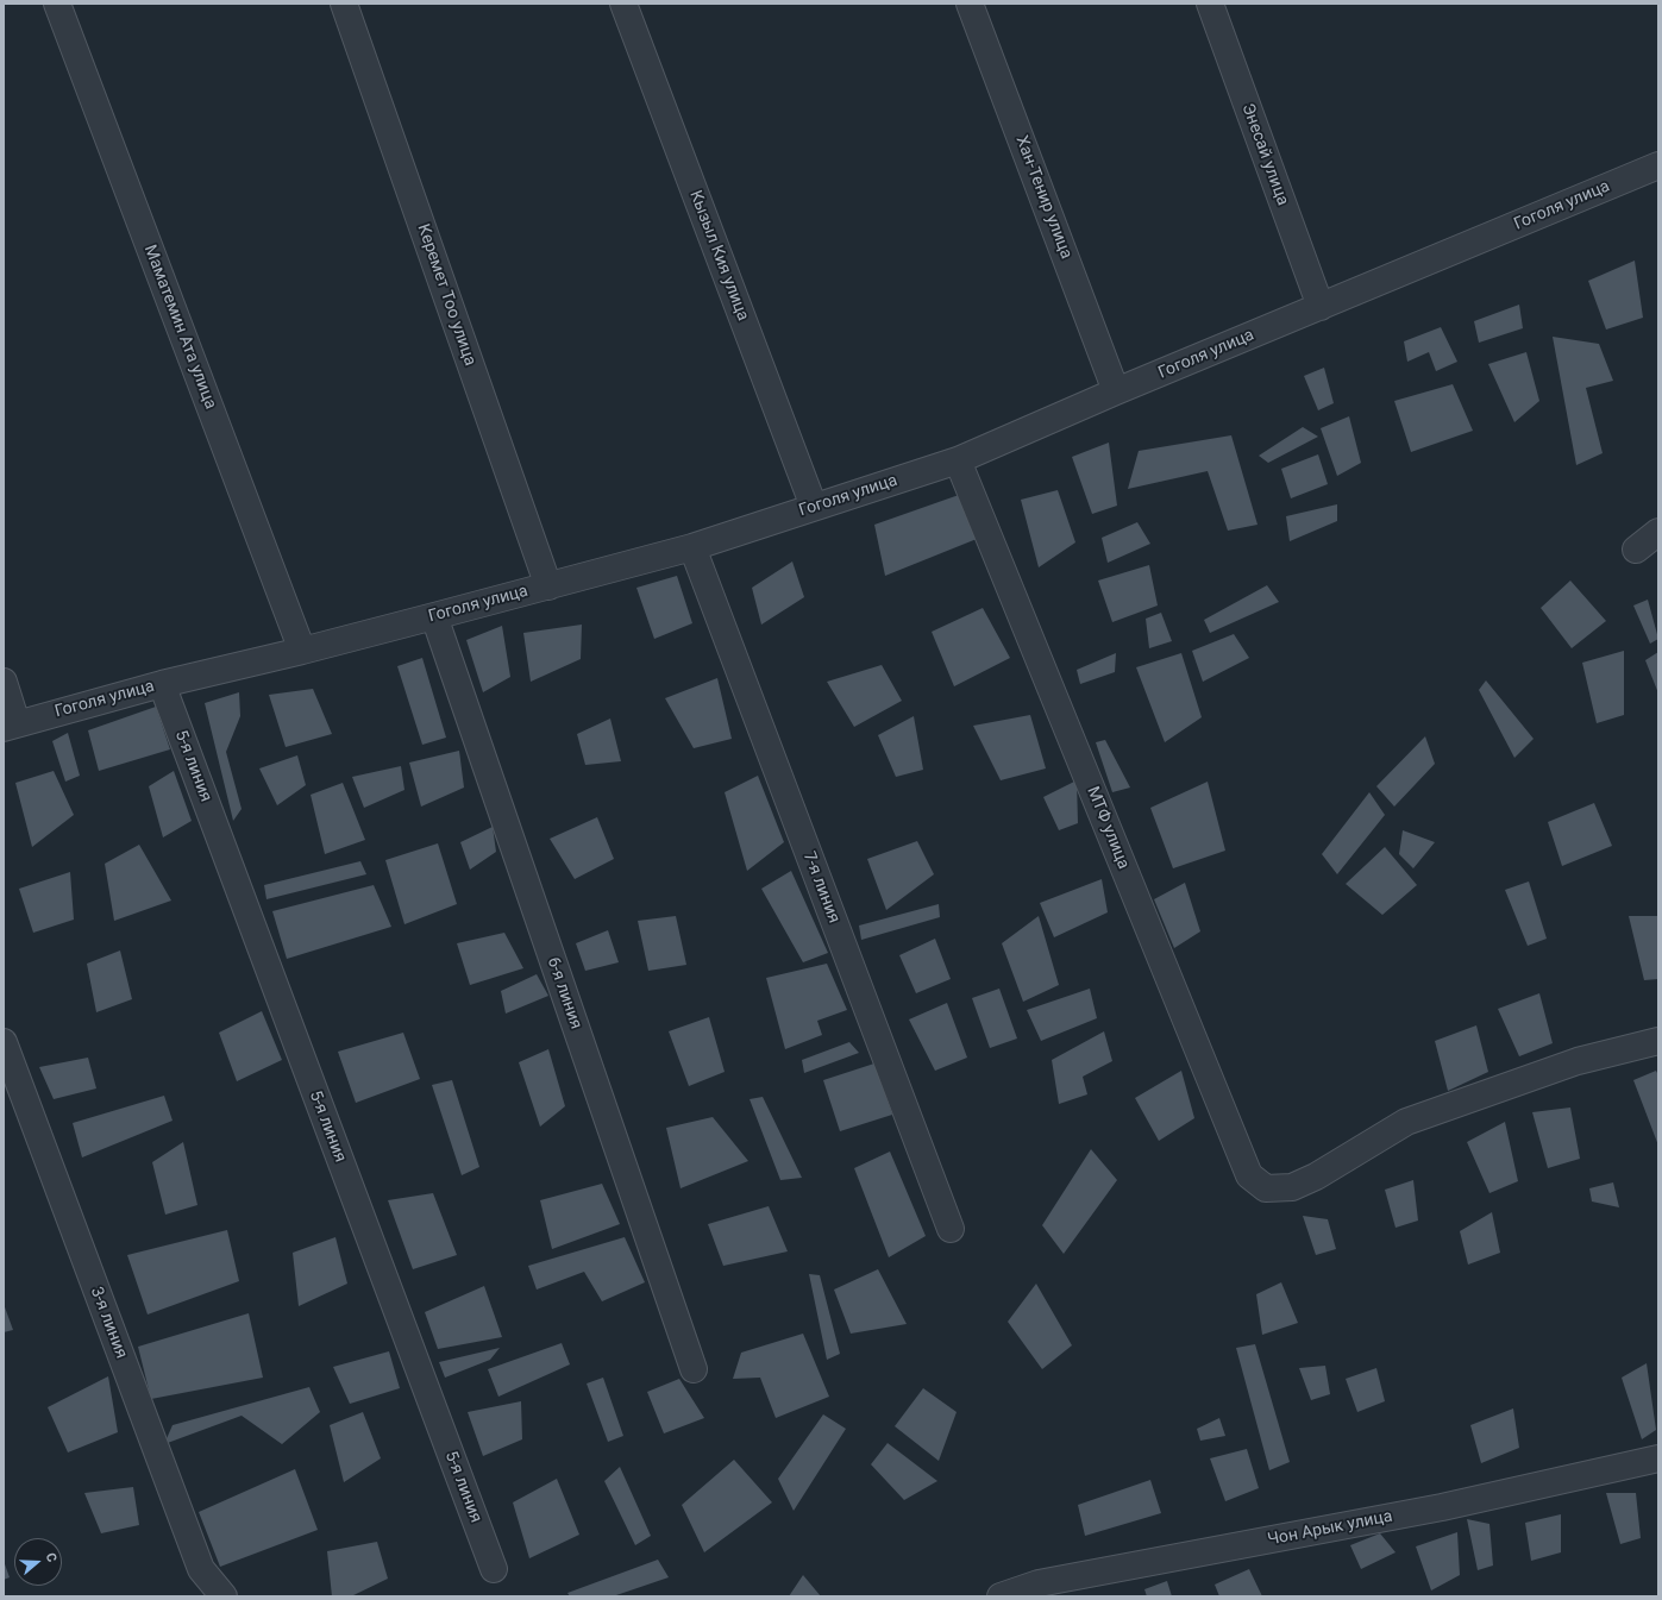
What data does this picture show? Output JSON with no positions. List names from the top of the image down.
{
  "streets": {
    "street": [
      "Энесай улица",
      "Хан-Тенир улица",
      "Гоголя улица",
      "Кызыл Кия улица",
      "Керемет Тоо улица",
      "Маматемин Ата улица",
      "5-я линия",
      "МТФ улица",
      "7-я линия",
      "6-я линия",
      "3-я линия",
      "Чон Арык улица"
    ]
  },
  "crossings": [
    ["Энесай улица", "Гоголя улица"],
    ["Хан-Тенир улица", "Гоголя улица"],
    ["Гоголя улица", "Кызыл Кия улица"],
    ["Гоголя улица", "Керемет Тоо улица"],
    ["Гоголя улица", "Маматемин Ата улица"],
    ["Гоголя улица", "5-я линия"],
    ["Гоголя улица", "МТФ улица"],
    ["Гоголя улица", "7-я линия"],
    ["Гоголя улица", "6-я линия"]
  ],
  "north": "right"
}
